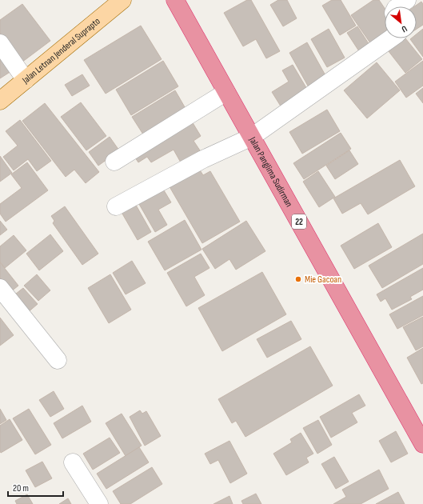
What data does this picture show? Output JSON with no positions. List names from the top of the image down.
{
  "streets": {
    "highway": ["Jalan Panglima Sudirman", "22"],
    "main road": ["Jalan Letnan Jenderal Suprapto"]
  },
  "places": ["Mie Gacoan"],
  "scale_bar": "20 m",
  "north": "bottom right"
}
